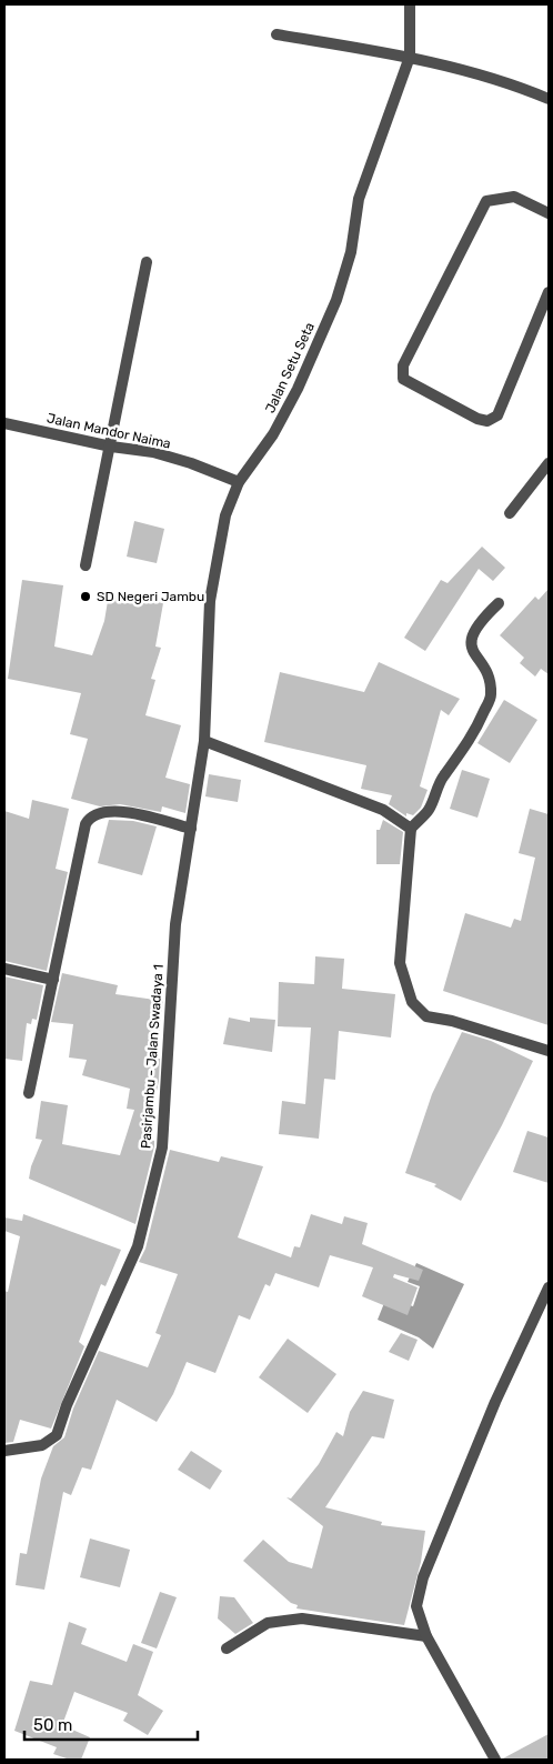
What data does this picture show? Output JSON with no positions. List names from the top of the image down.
{
  "streets": {
    "street": ["Jalan Setu Seta", "Jalan Mandor Naima", "Pasirjambu - Jalan Swadaya 1"]
  },
  "crossings": [
    ["Jalan Setu Seta", "Jalan Mandor Naima"],
    ["Jalan Setu Seta", "Pasirjambu - Jalan Swadaya 1"]
  ],
  "places": ["SD Negeri Jambu"],
  "scale_bar": "50 m"
}
